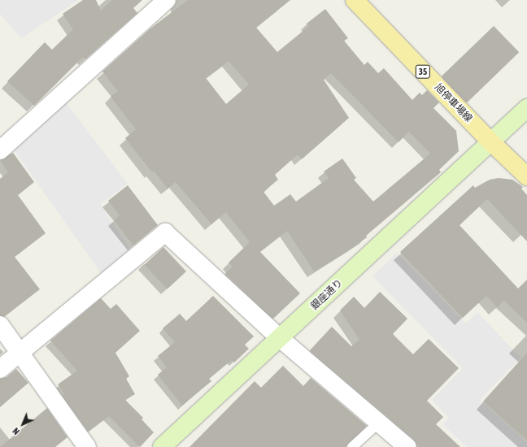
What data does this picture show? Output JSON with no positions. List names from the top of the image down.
{
  "streets": {
    "main road": ["35", "旭停車場線"],
    "street": ["銀座通り"]
  },
  "crossings": [
    ["旭停車場線", "銀座通り"]
  ],
  "north": "bottom left"
}
